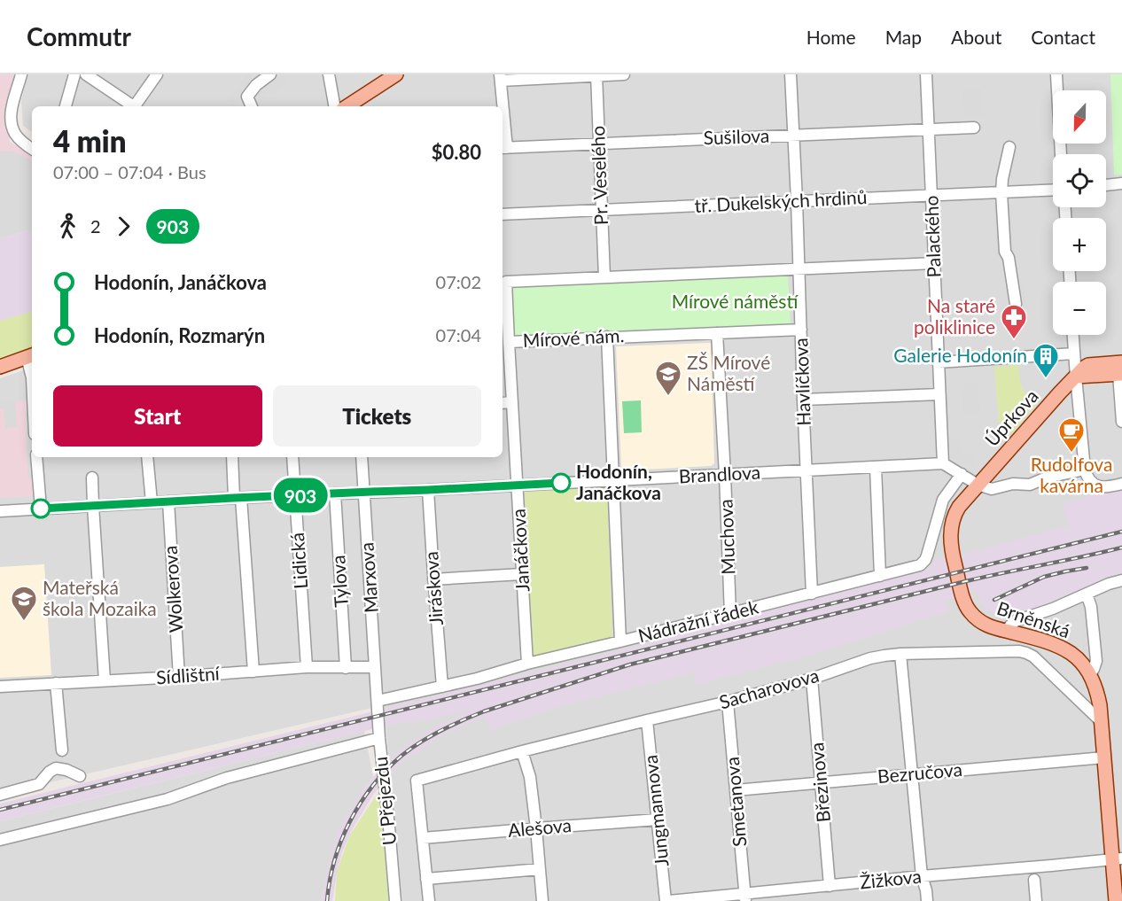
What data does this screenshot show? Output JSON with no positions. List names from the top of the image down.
{
  "streets": {
    "main road": ["Úprkova", "Brněnská"],
    "street": [
      "Sušilova",
      "Pr. Veselého",
      "tř. Dukelských hrdinů",
      "Palackého",
      "Mírové nám.",
      "Havlíčkova",
      "Brandlova",
      "Muchova",
      "Janáčkova",
      "Lidická",
      "Marxova",
      "Tylova",
      "Jiráskova",
      "Wolkerova",
      "Nádražní řádek",
      "Sídlištní",
      "Sacharovova",
      "Bezručova",
      "Březinova",
      "U Přejezdu",
      "Smetanova",
      "Jungmannova",
      "Alešova",
      "Žižkova"
    ]
  },
  "crossings": [
    ["Sušilova", "Pr. Veselého"],
    ["Sušilova", "Palackého"],
    ["Sušilova", "Havlíčkova"],
    ["Pr. Veselého", "tř. Dukelských hrdinů"],
    ["Pr. Veselého", "Mírové nám."],
    ["tř. Dukelských hrdinů", "Palackého"],
    ["tř. Dukelských hrdinů", "Havlíčkova"],
    ["Palackého", "Mírové nám."],
    ["Palackého", "Brandlova"],
    ["Mírové nám.", "Havlíčkova"],
    ["Mírové nám.", "Muchova"],
    ["Mírové nám.", "Janáčkova"],
    ["Havlíčkova", "Brandlova"],
    ["Havlíčkova", "Nádražní řádek"],
    ["Úprkova", "Brněnská"],
    ["Brandlova", "Muchova"],
    ["Brandlova", "Janáčkova"],
    ["Brandlova", "Lidická"],
    ["Brandlova", "Marxova"],
    ["Brandlova", "Tylova"],
    ["Brandlova", "Jiráskova"],
    ["Brandlova", "Wolkerova"],
    ["Muchova", "Nádražní řádek"],
    ["Janáčkova", "Nádražní řádek"],
    ["Lidická", "Sídlištní"],
    ["Marxova", "Nádražní řádek"],
    ["Marxova", "Sídlištní"],
    ["Marxova", "U Přejezdu"],
    ["Tylova", "Sídlištní"],
    ["Jiráskova", "Nádražní řádek"],
    ["Wolkerova", "Sídlištní"],
    ["Brněnská", "Sacharovova"],
    ["Brněnská", "Bezručova"],
    ["Brněnská", "Žižkova"],
    ["Nádražní řádek", "U Přejezdu"],
    ["Sacharovova", "Březinova"],
    ["Sacharovova", "Smetanova"],
    ["Sacharovova", "Jungmannova"],
    ["Sacharovova", "Alešova"],
    ["Bezručova", "Březinova"],
    ["Bezručova", "Smetanova"],
    ["Březinova", "Žižkova"],
    ["Smetanova", "Žižkova"],
    ["Jungmannova", "Alešova"],
    ["Jungmannova", "Žižkova"]
  ],
  "parks": ["Mírové náměstí"],
  "places": {
    "pharmacy": ["Na staré poliklinice"],
    "building": ["Galerie Hodonín"],
    "school or university": ["ZŠ Mírové Náměstí", "Mateřská škola Mozaika"],
    "cafe": ["Rudolfova kavárna"],
    "other": ["Hodonín, Janáčkova"]
  },
  "lines": ["bus line 903"],
  "north": "bottom",
  "page": {
    "header": "Commutr",
    "nav": [
      "Home",
      "Map",
      "About",
      "Contact"
    ],
    "on_map": "903",
    "map_buttons": ["+", "−"],
    "heading": ["4 min", "07:00 – 07:04 · Bus", "$0.80"],
    "legs": ["2", "903"],
    "list": [
      {
        "name": "Hodonín, Janáčkova",
        "value": "07:02"
      },
      {
        "name": "Hodonín, Rozmarýn",
        "value": "07:04"
      }
    ],
    "buttons": ["Start", "Tickets"]
  }
}
